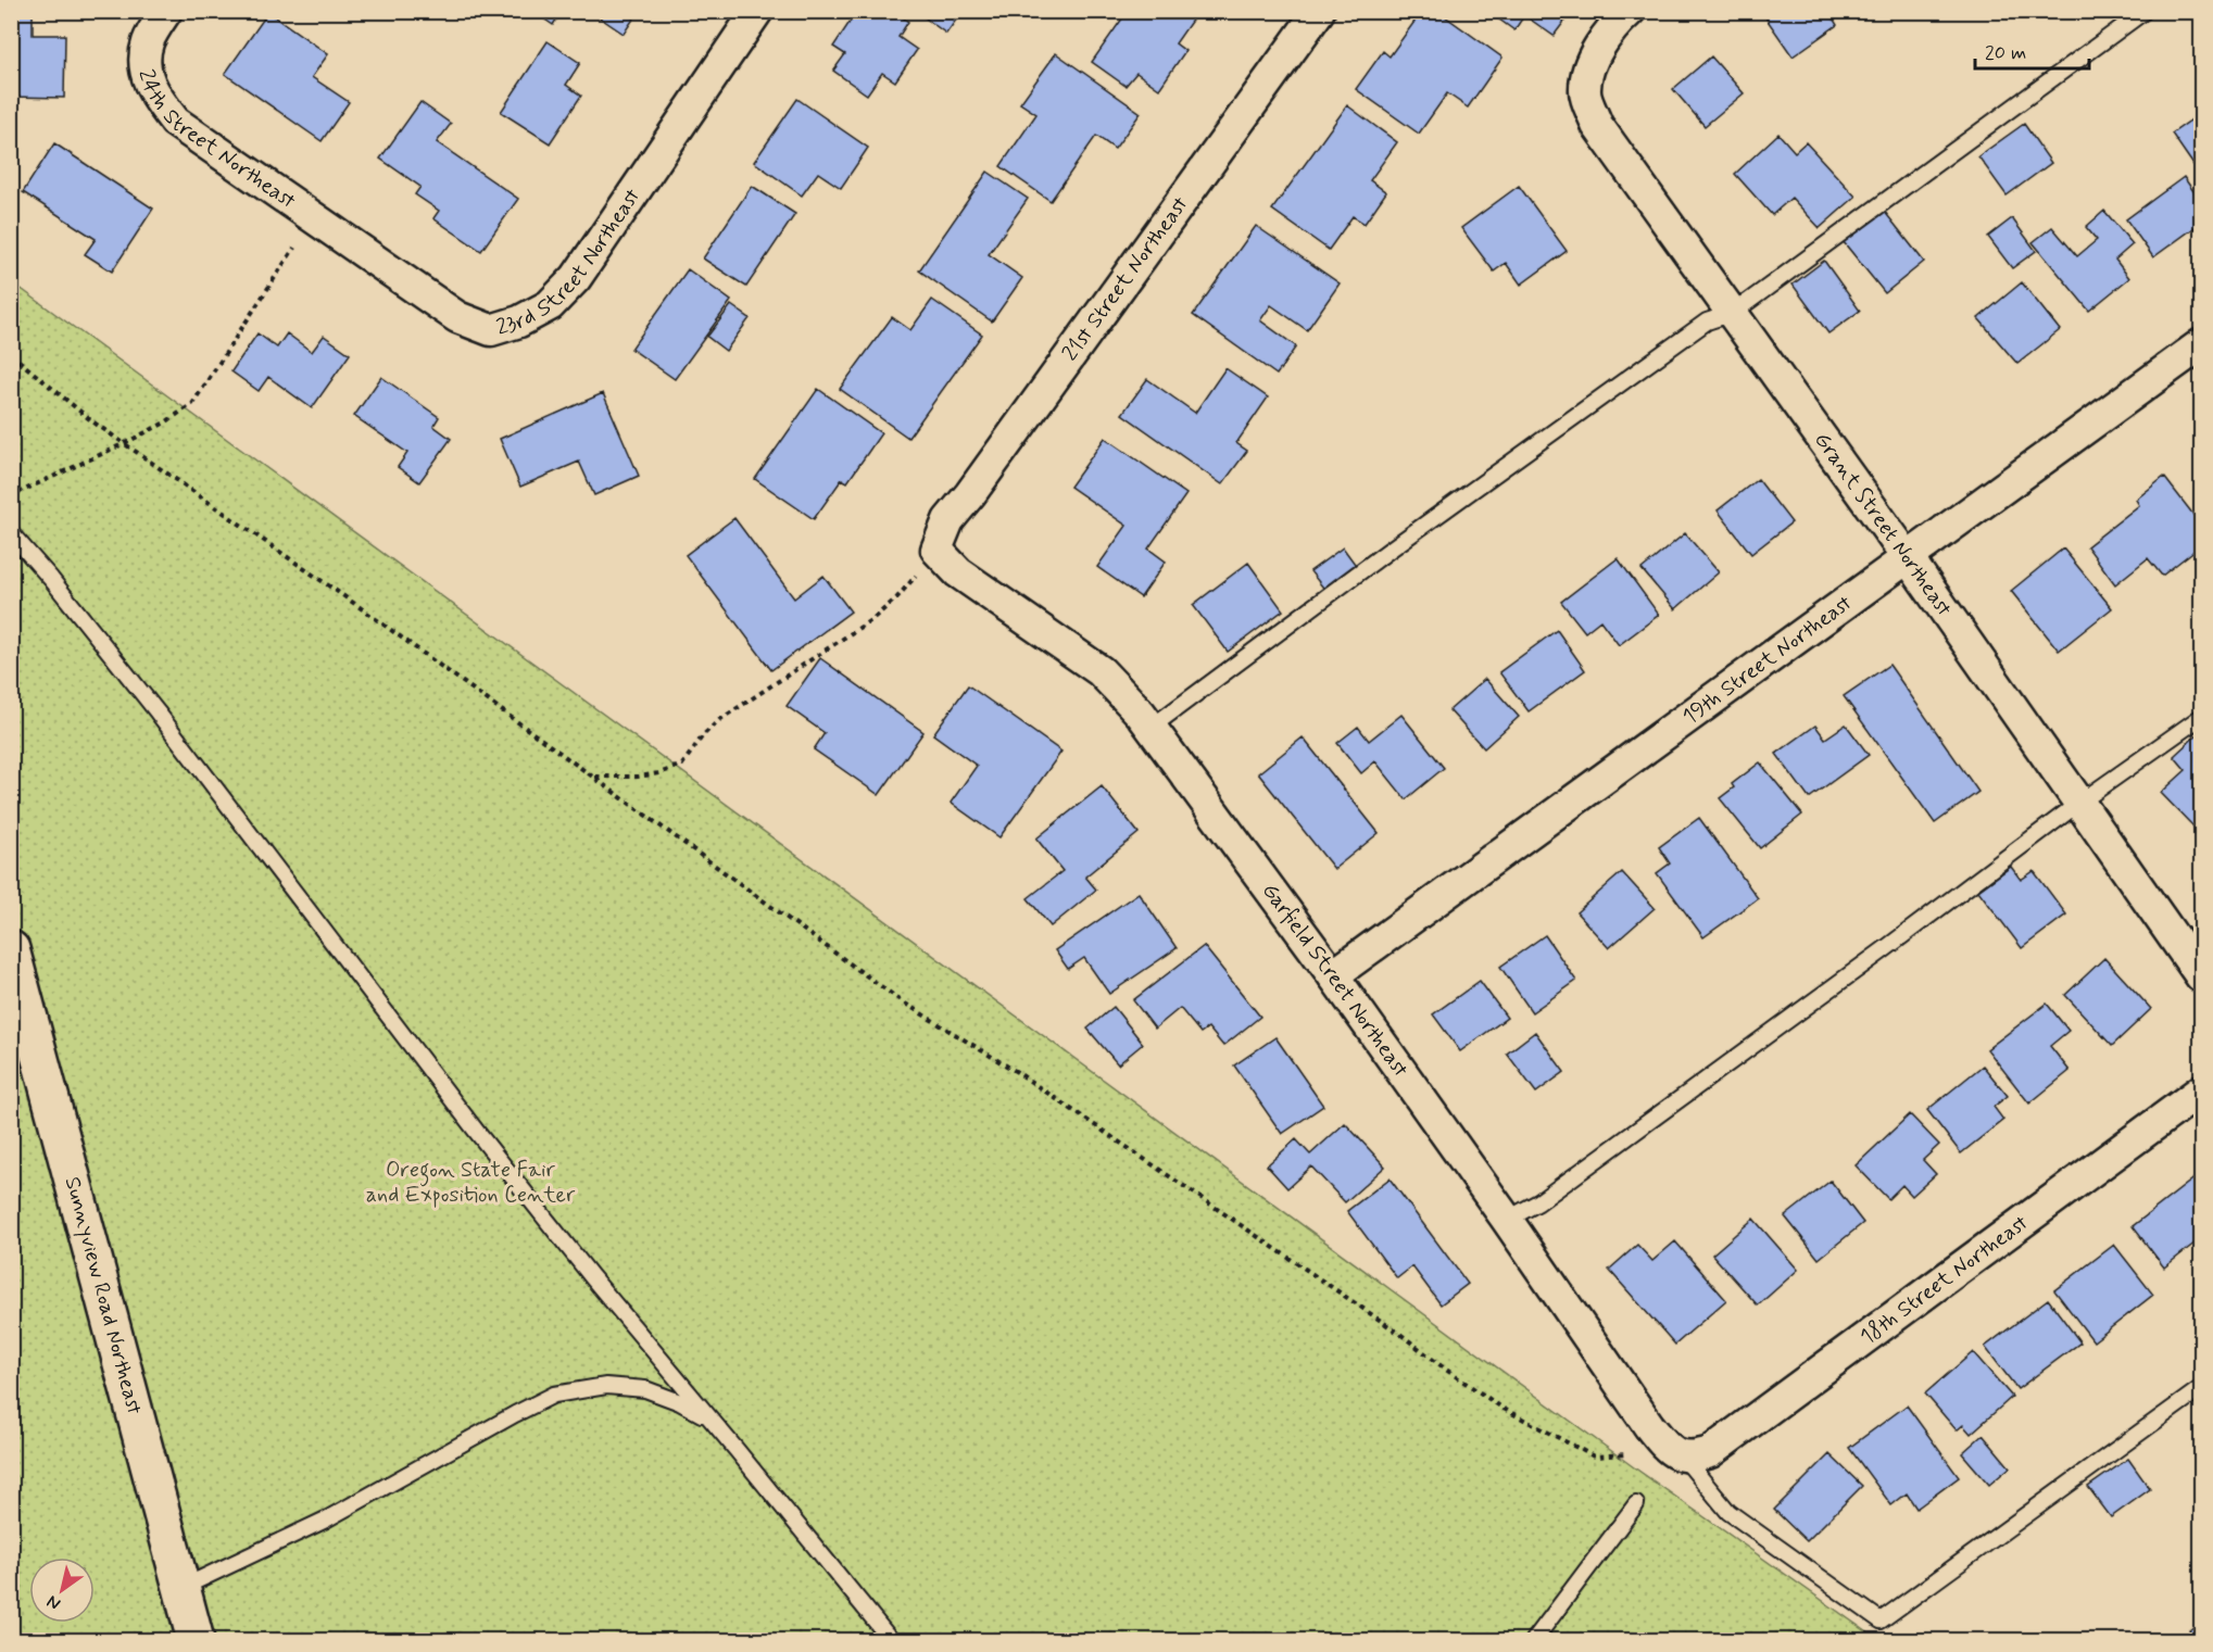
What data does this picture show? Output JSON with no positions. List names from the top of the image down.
{
  "streets": {
    "main road": ["Sunnyview Road Northeast"],
    "street": [
      "24th Street Northeast",
      "23rd Street Northeast",
      "21st Street Northeast",
      "Grant Street Northeast",
      "19th Street Northeast",
      "Garfield Street Northeast",
      "18th Street Northeast"
    ]
  },
  "crossings": [
    ["24th Street Northeast", "23rd Street Northeast"],
    ["21st Street Northeast", "Garfield Street Northeast"],
    ["Grant Street Northeast", "19th Street Northeast"],
    ["19th Street Northeast", "Garfield Street Northeast"],
    ["Garfield Street Northeast", "18th Street Northeast"]
  ],
  "parks": ["Oregon State Fair and Exposition Center"],
  "scale_bar": "20 m",
  "north": "bottom left"
}
